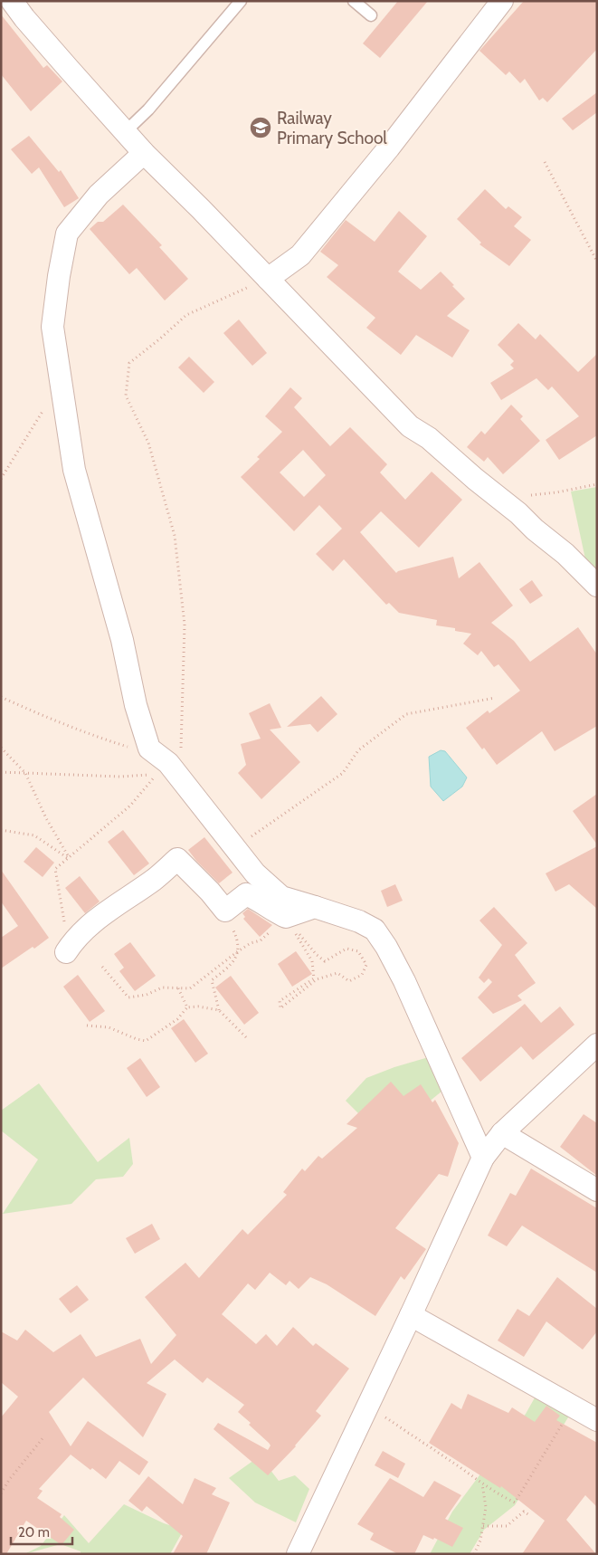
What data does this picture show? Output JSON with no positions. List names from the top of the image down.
{
  "places": {
    "school or university": ["Railway Primary School"]
  },
  "scale_bar": "20 m"
}
